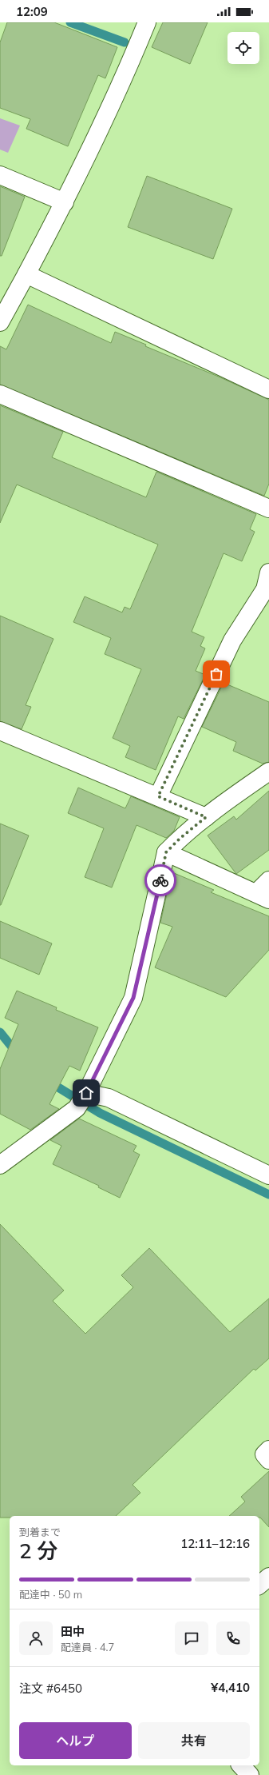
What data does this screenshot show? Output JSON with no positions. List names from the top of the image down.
{
  "page": {
    "status": "12:09",
    "heading": ["2 分", "到着まで", "12:11–12:16"],
    "panel": [
      "田中",
      "配達員 · 4.7",
      "注文 #6450",
      "¥4,410"
    ],
    "bar": "配達中 · 50 m",
    "buttons": ["ヘルプ", "共有"]
  }
}
